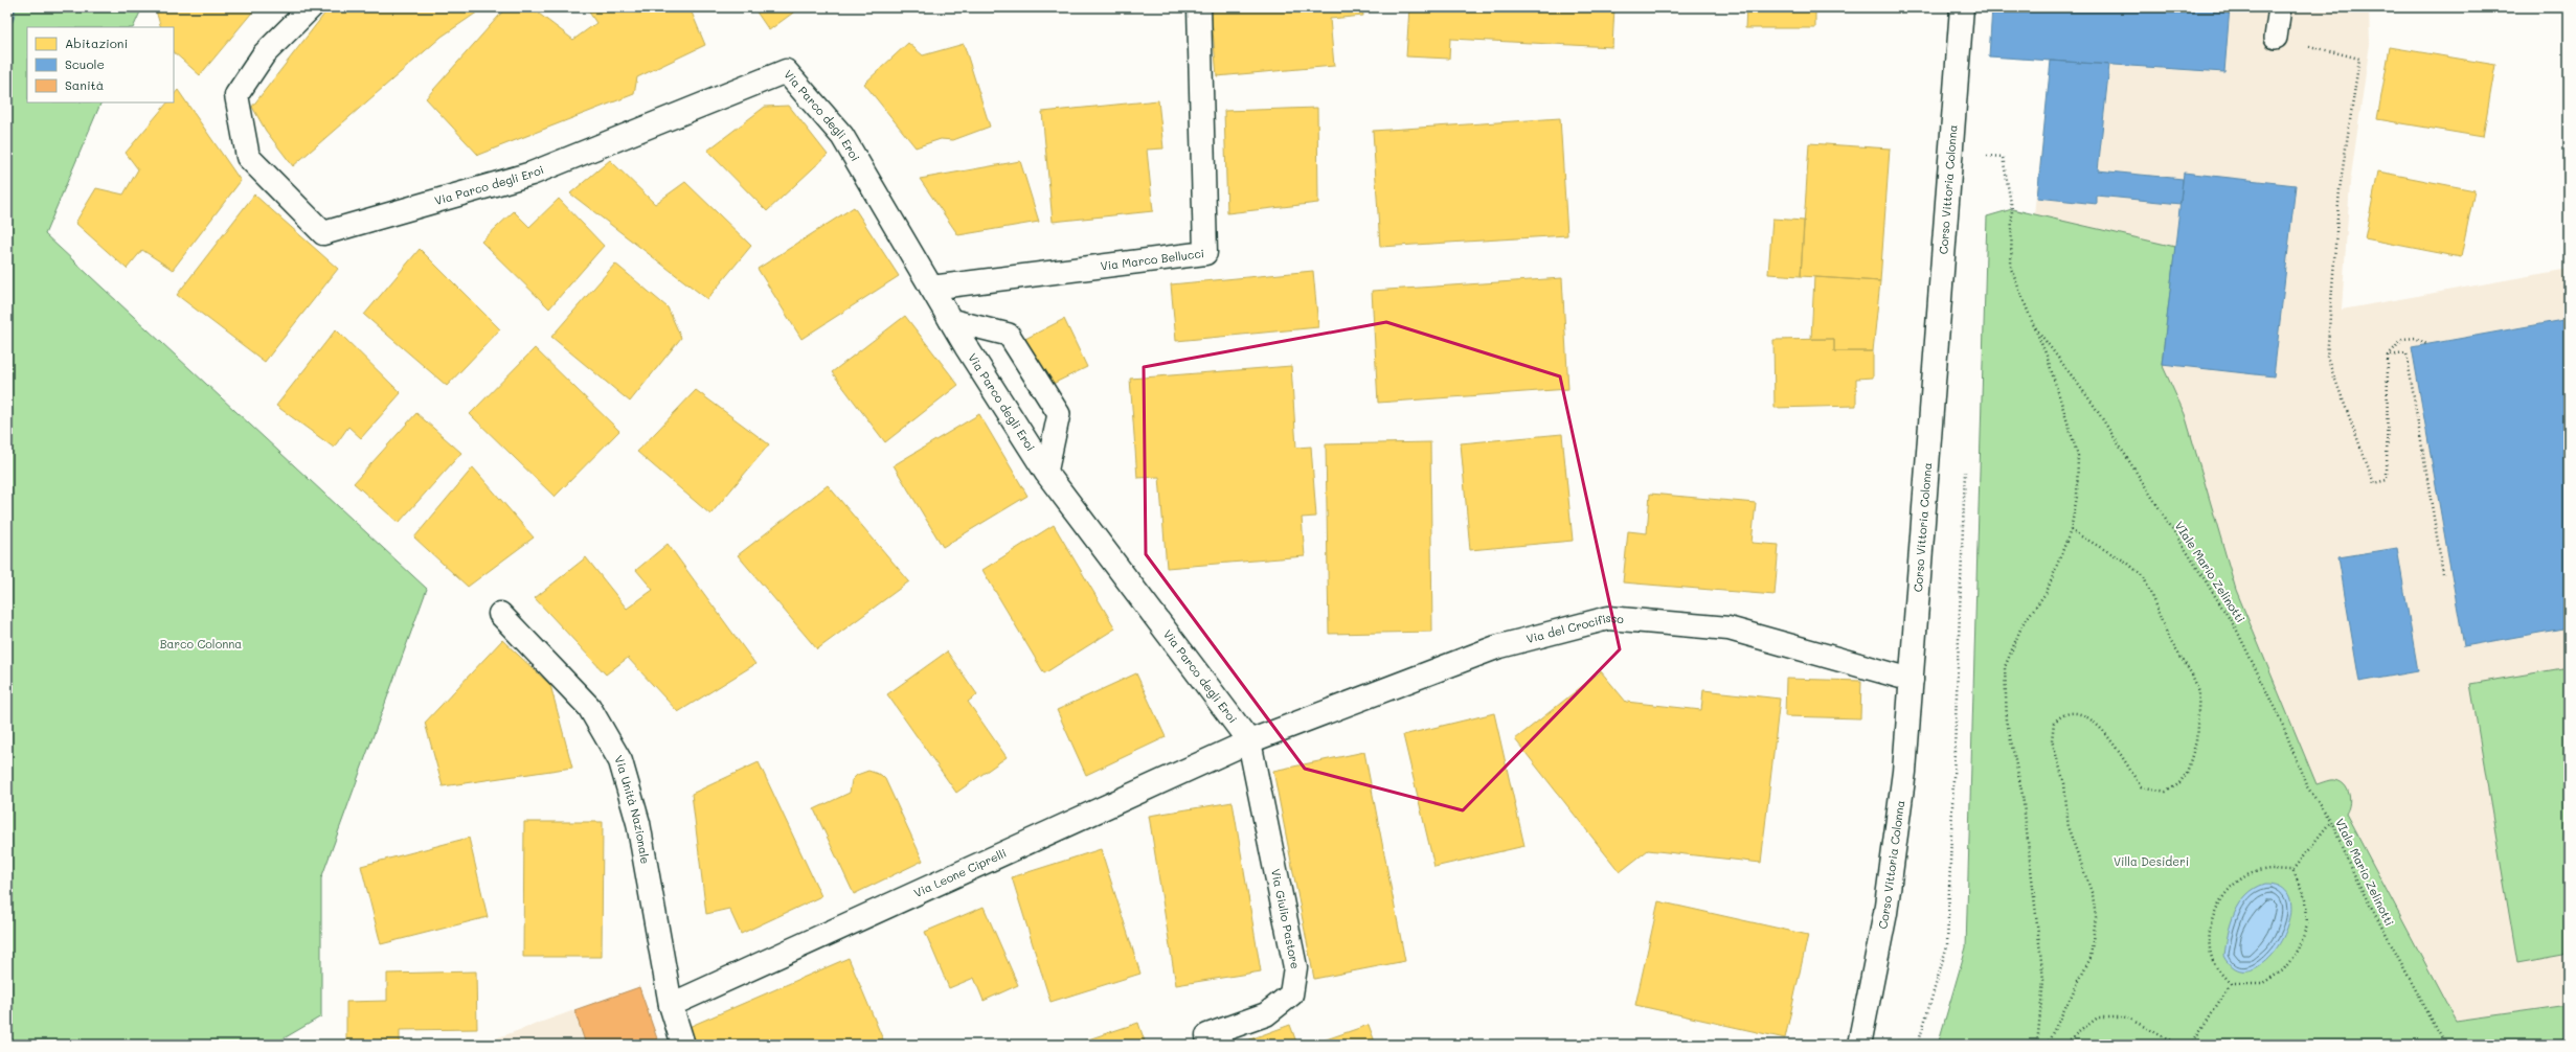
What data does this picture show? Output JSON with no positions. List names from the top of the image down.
{
  "streets": {
    "street": [
      "Via Parco degli Eroi",
      "Corso Vittoria Colonna",
      "Via Marco Bellucci",
      "Via del Crocifisso",
      "Via Unità Nazionale",
      "Via Leone Ciprelli",
      "Via Giulio Pastore"
    ],
    "path": ["VIale Mario Zelinotti"]
  },
  "crossings": [
    ["Via Parco degli Eroi", "Via Marco Bellucci"],
    ["Via Parco degli Eroi", "Via del Crocifisso"],
    ["Via Parco degli Eroi", "Via Leone Ciprelli"],
    ["Via Parco degli Eroi", "Via Giulio Pastore"],
    ["Corso Vittoria Colonna", "VIale Mario Zelinotti"],
    ["Corso Vittoria Colonna", "Via del Crocifisso"],
    ["Via del Crocifisso", "Via Leone Ciprelli"],
    ["Via del Crocifisso", "Via Giulio Pastore"],
    ["Via Unità Nazionale", "Via Leone Ciprelli"],
    ["Via Leone Ciprelli", "Via Giulio Pastore"]
  ],
  "parks": ["Barco Colonna", "Villa Desideri"],
  "legend": ["Abitazioni", "Scuole", "Sanità"]
}
